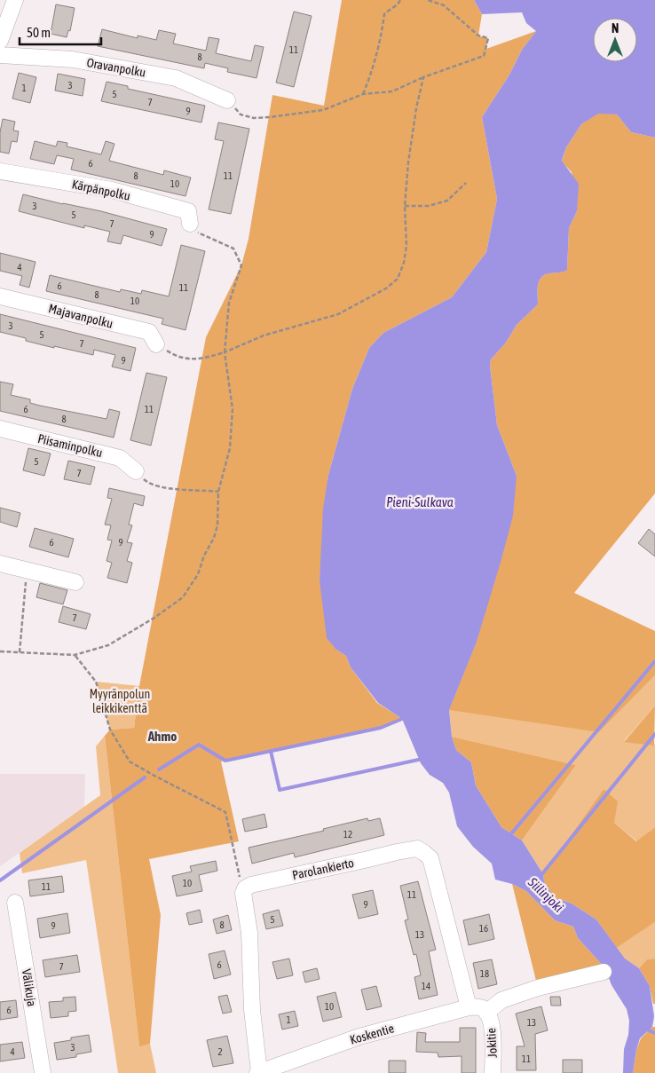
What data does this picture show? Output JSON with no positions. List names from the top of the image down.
{
  "streets": {
    "street": [
      "Oravanpolku",
      "Kärpänpolku",
      "Majavanpolku",
      "Piisaminpolku",
      "Parolankierto",
      "Välikuja",
      "Koskentie",
      "Jokitie"
    ]
  },
  "crossings": [
    ["Parolankierto", "Koskentie"]
  ],
  "districts": ["Ahmo"],
  "water": ["Pieni-Sulkava", "Siilinjoki"],
  "parks": ["Myyränpolun leikkikenttä"],
  "house_numbers": [
    "11",
    "8",
    "3",
    "1",
    "5",
    "7",
    "9",
    "6",
    "8",
    "11",
    "10",
    "3",
    "5",
    "7",
    "9",
    "4",
    "6",
    "11",
    "8",
    "10",
    "3",
    "5",
    "7",
    "9",
    "6",
    "11",
    "8",
    "5",
    "7",
    "6",
    "9",
    "7",
    "12",
    "10",
    "11",
    "11",
    "9",
    "5",
    "8",
    "9",
    "16",
    "13",
    "6",
    "7",
    "18",
    "14",
    "10",
    "6",
    "1",
    "13",
    "3",
    "4",
    "2",
    "11"
  ],
  "scale_bar": "50 m",
  "north": "top"
}
